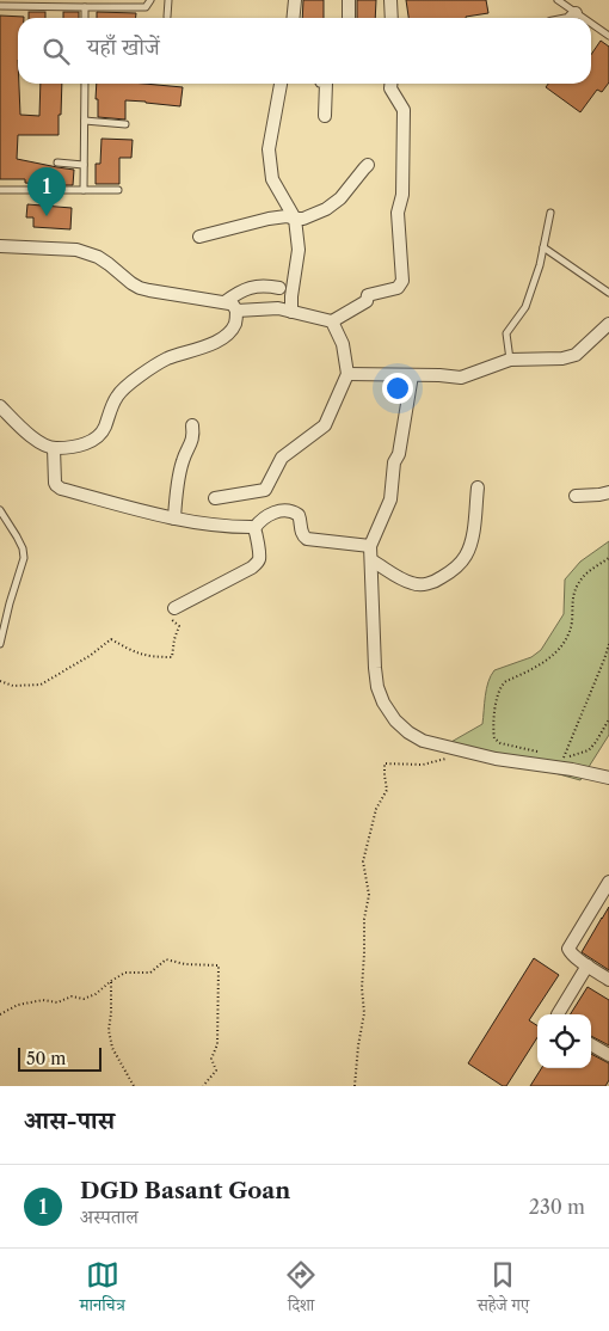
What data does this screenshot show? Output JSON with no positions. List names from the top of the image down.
{
  "scale_bar": "50 m",
  "page": {
    "search": "यहाँ खोजें",
    "pins": "1",
    "scale": "50 m",
    "heading": "आस-पास",
    "list": [
      {
        "mark": "1",
        "name": "DGD Basant Goan",
        "note": "अस्पताल",
        "value": "230 m"
      }
    ],
    "nav": ["मानचित्र", "दिशा", "सहेजे गए"]
  }
}
